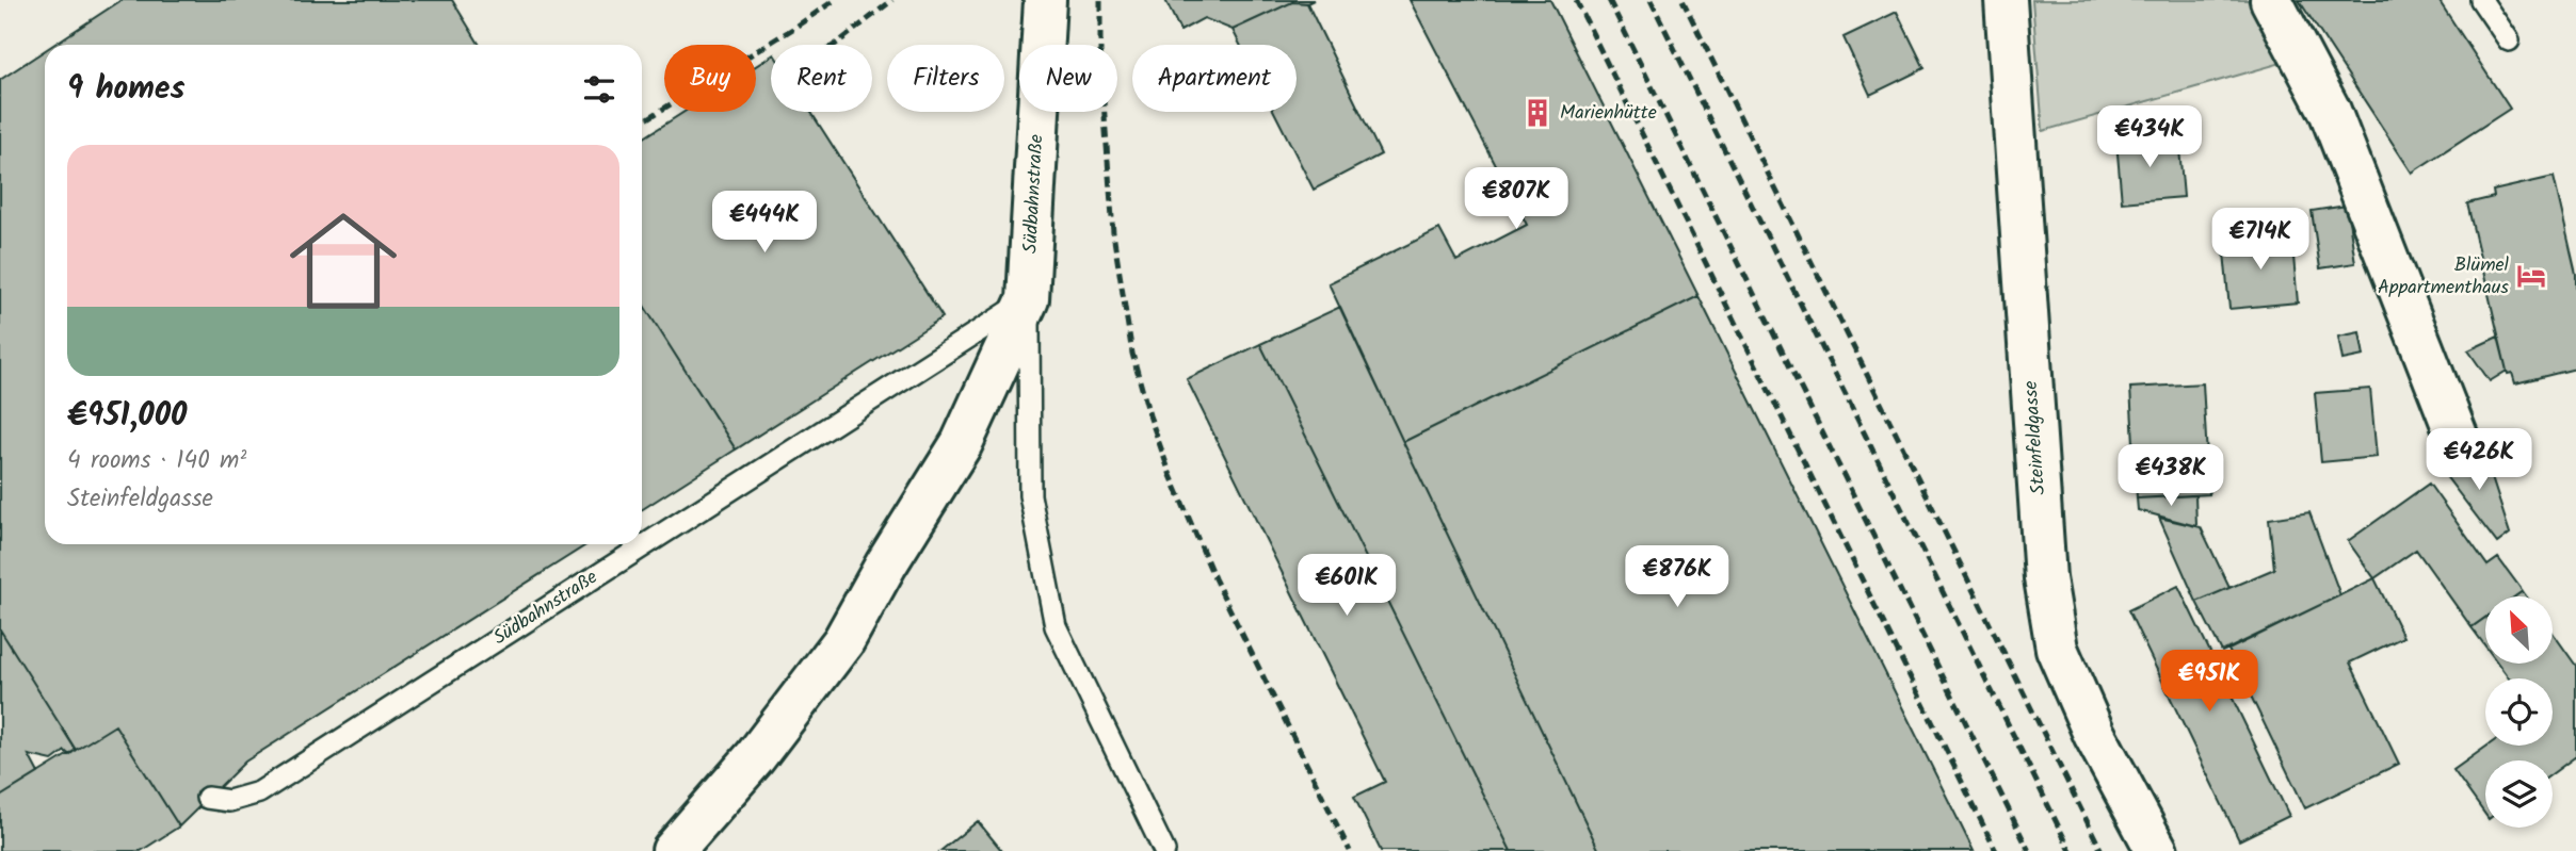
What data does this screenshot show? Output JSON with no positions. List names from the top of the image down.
{
  "streets": {
    "street": ["Südbahnstraße", "Steinfeldgasse"]
  },
  "places": {
    "building": ["Marienhütte"],
    "hotel": ["Blümel Appartmenthaus"]
  },
  "north": "top left",
  "page": {
    "chip": [
      "Buy",
      "Rent",
      "Filters",
      "New",
      "Apartment"
    ],
    "heading": "9 homes",
    "price": [
      "€434K",
      "€807K",
      "€444K",
      "€714K",
      "€426K",
      "€438K",
      "€876K",
      "€601K",
      "€951K"
    ],
    "list": [
      {
        "name": "€951,000",
        "note": "4 rooms · 140 m² · Steinfeldgasse"
      }
    ]
  }
}
